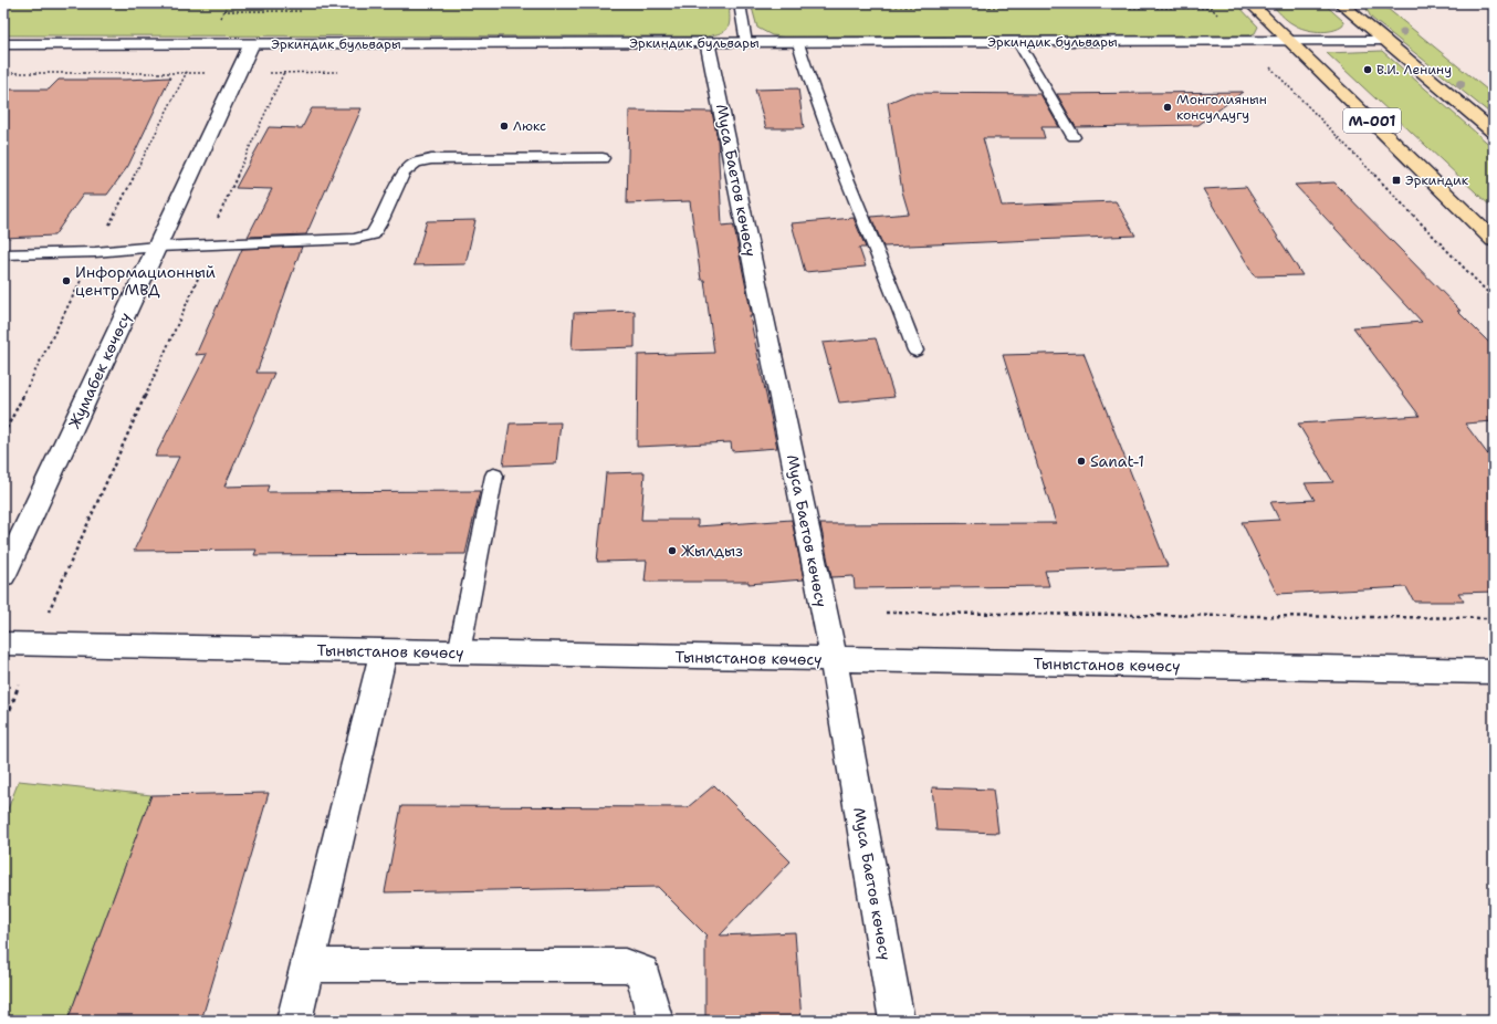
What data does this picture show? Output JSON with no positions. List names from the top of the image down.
{
  "streets": {
    "main road": ["М-001"],
    "street": [
      "Эркиндик бульвары",
      "Муса Баетов көчөсү",
      "Жумабек көчөсү",
      "Тыныстанов көчөсү"
    ]
  },
  "crossings": [
    ["Эркиндик бульвары", "М-001"],
    ["Эркиндик бульвары", "Муса Баетов көчөсү"],
    ["Эркиндик бульвары", "Жумабек көчөсү"],
    ["Муса Баетов көчөсү", "Тыныстанов көчөсү"]
  ],
  "places": {
    "other": [
      "В.И. Ленину",
      "Монголиянын консулдугу",
      "Люкс",
      "Информационный центр МВД",
      "Sanat-1",
      "Жылдыз"
    ],
    "transit": ["Эркиндик"]
  }
}
